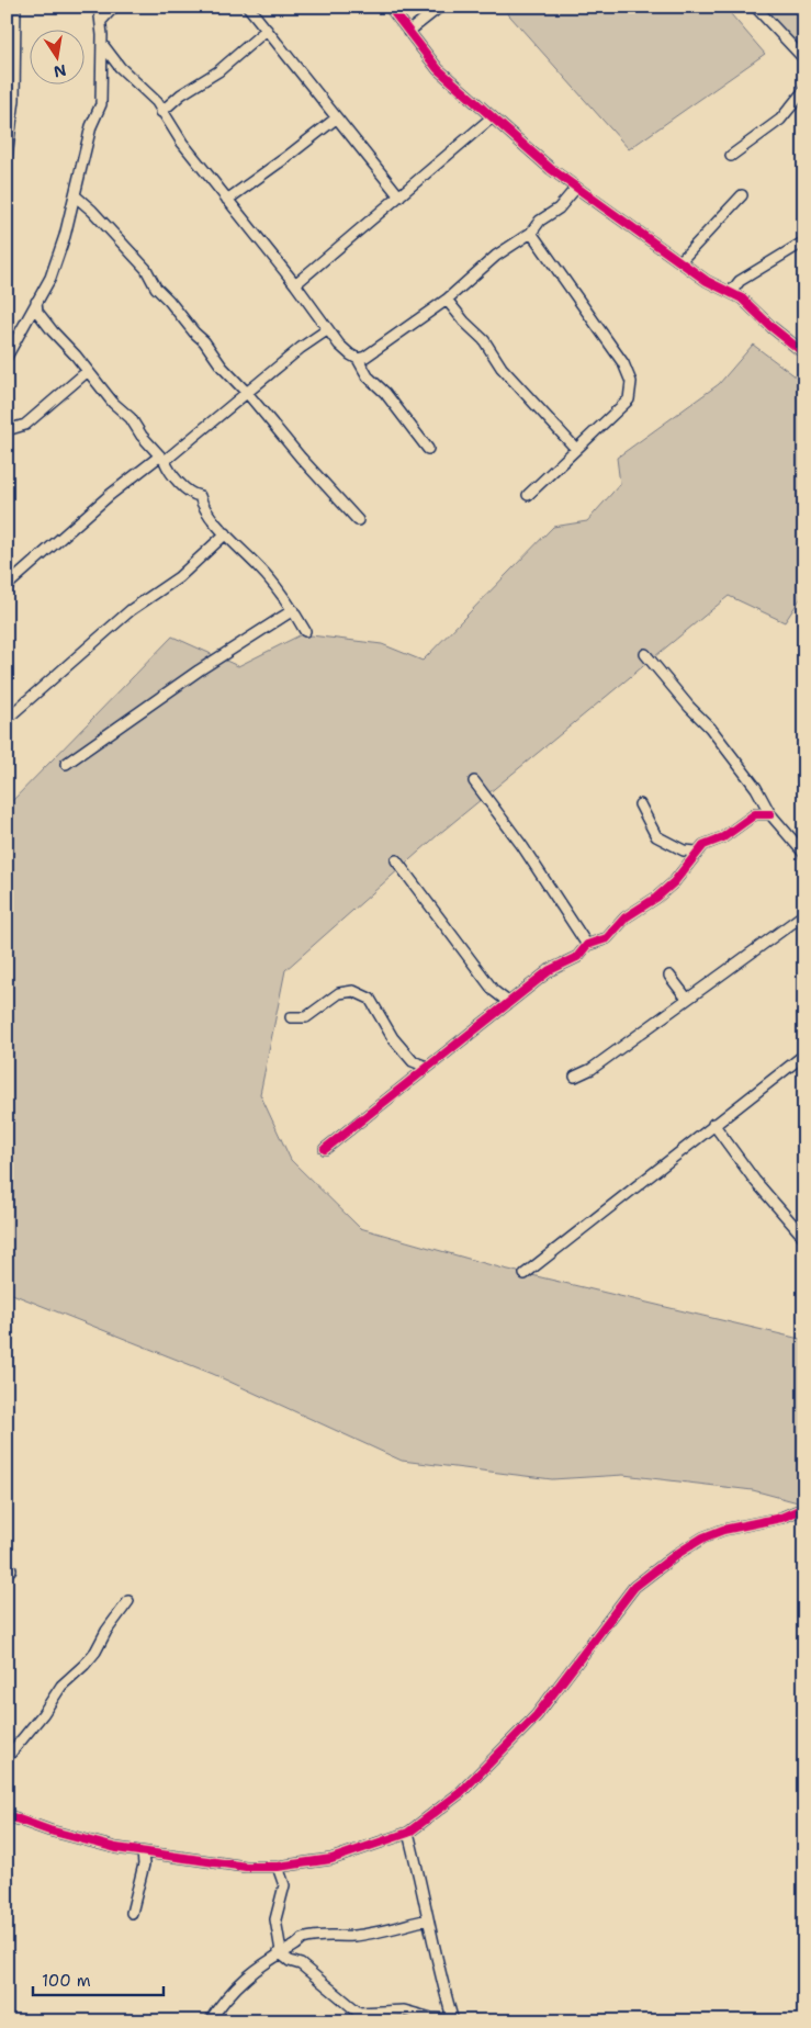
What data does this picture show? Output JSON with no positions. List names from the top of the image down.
{
  "scale_bar": "100 m",
  "north": "bottom"
}
